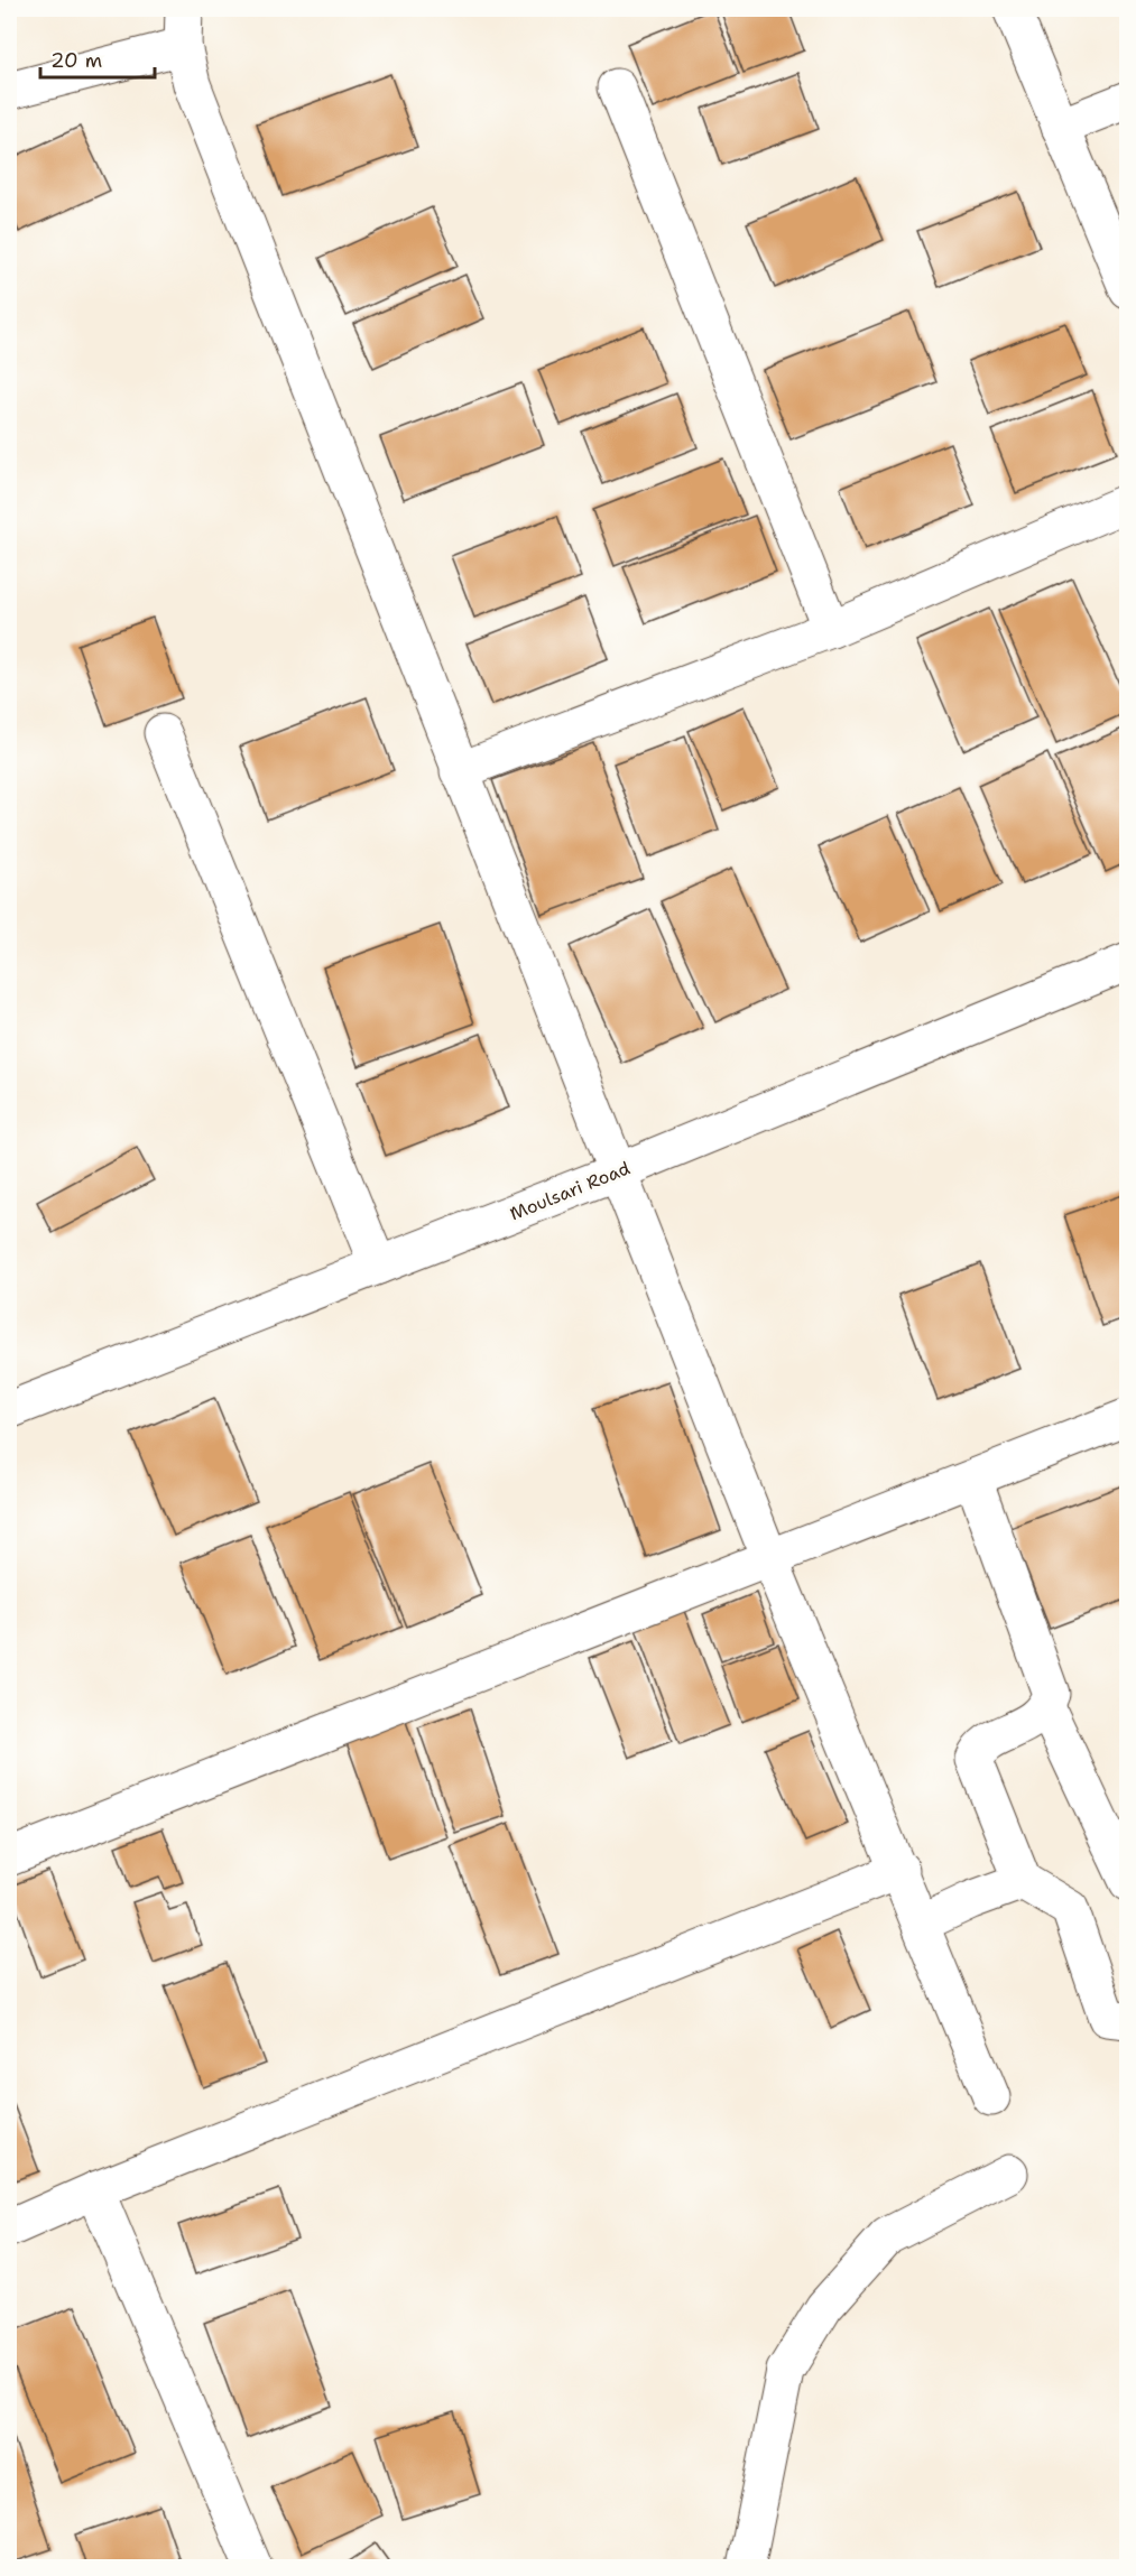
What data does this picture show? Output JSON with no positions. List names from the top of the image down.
{
  "streets": {
    "street": ["Moulsari Road"]
  },
  "scale_bar": "20 m"
}
